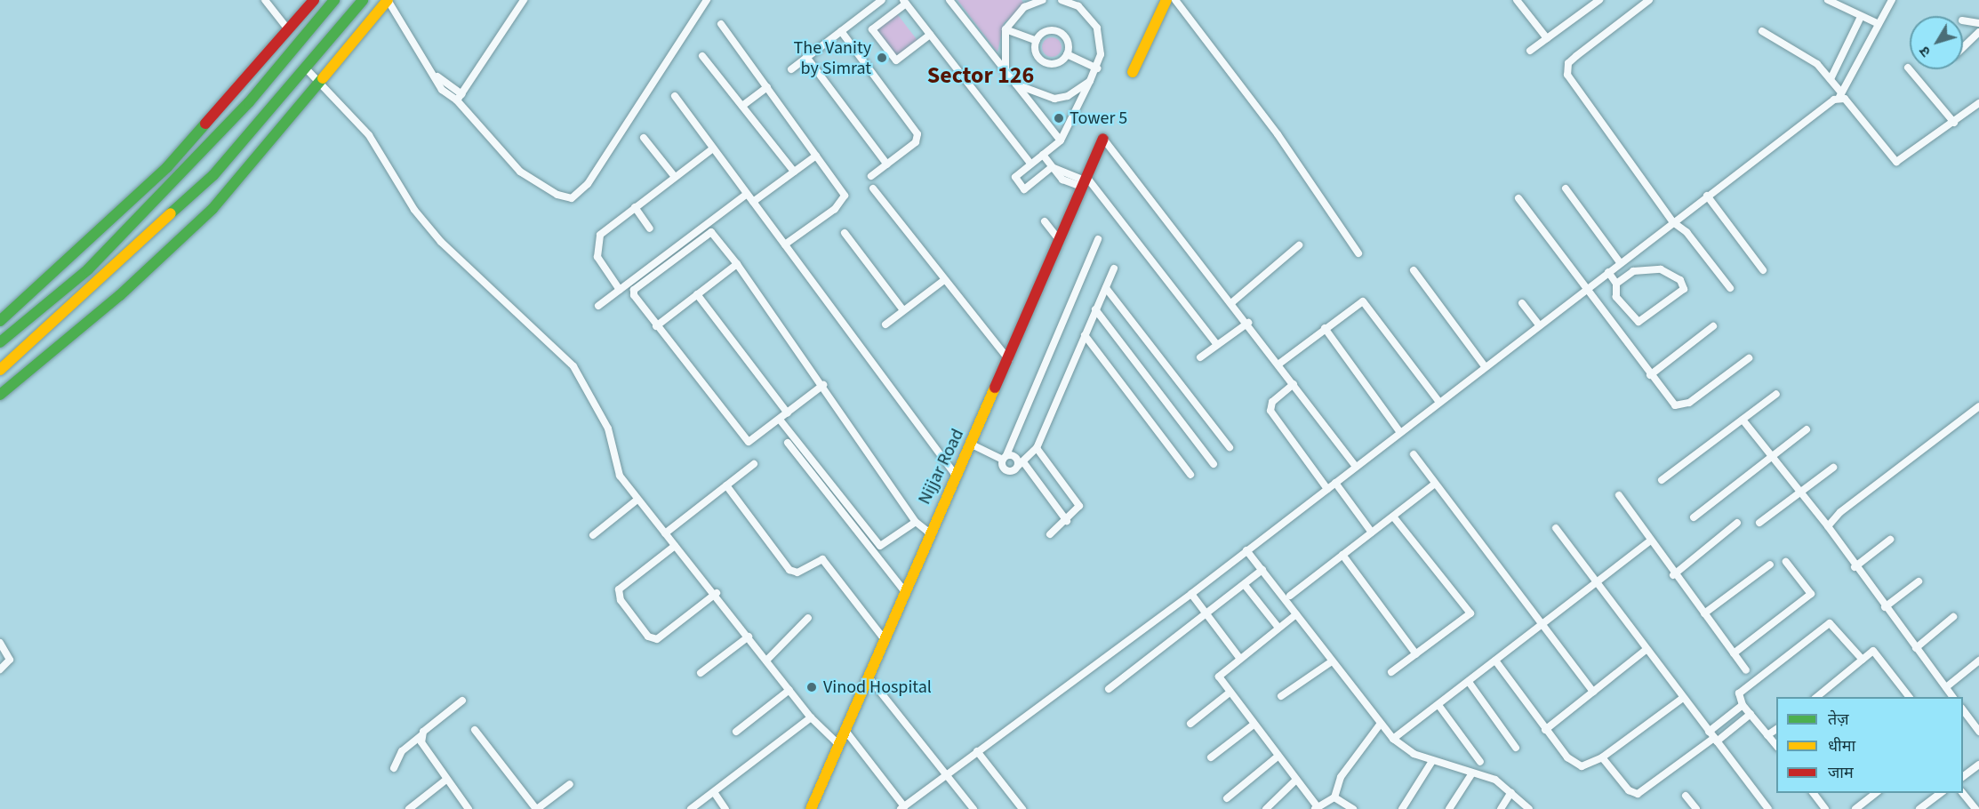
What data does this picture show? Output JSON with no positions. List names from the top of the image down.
{
  "streets": {
    "street": ["Nijjar Road"]
  },
  "districts": ["Sector 126"],
  "places": ["The Vanity by Simrat", "Tower 5", "Vinod Hospital"],
  "legend": ["तेज़", "धीमा", "जाम"],
  "north": "bottom left"
}
